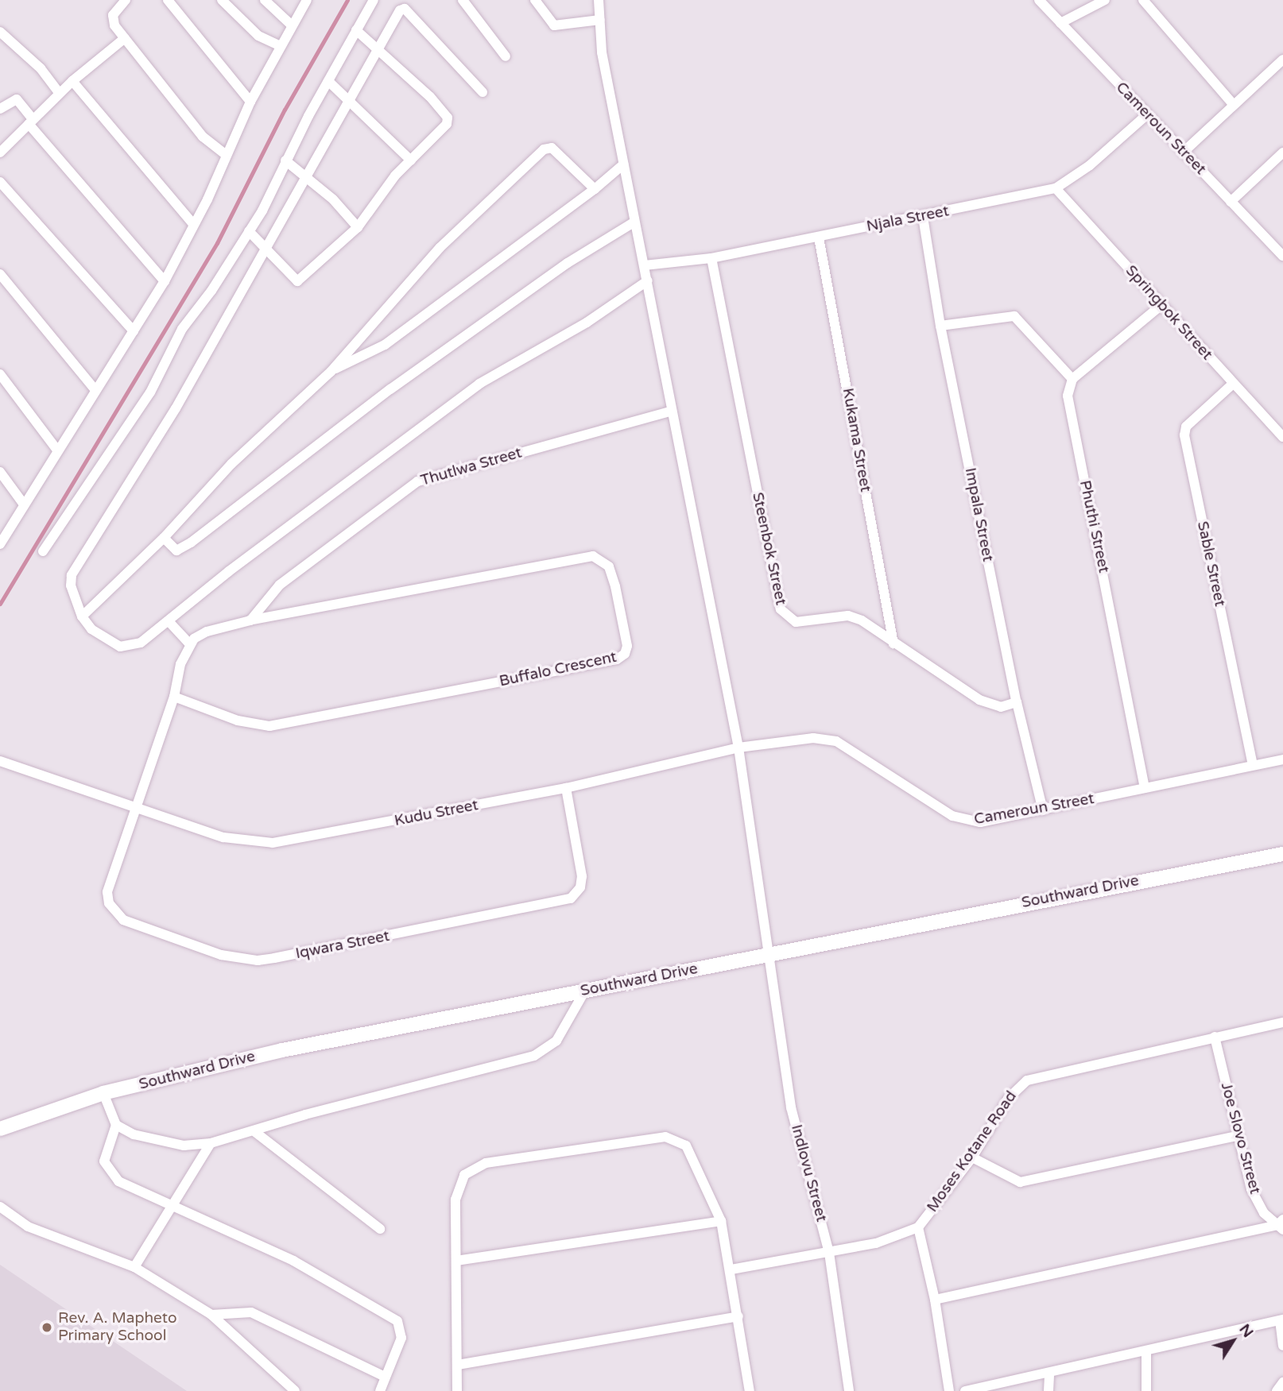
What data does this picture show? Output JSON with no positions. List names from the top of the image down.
{
  "streets": {
    "main road": ["Southward Drive"],
    "street": [
      "Cameroun Street",
      "Njala Street",
      "Springbok Street",
      "Kukama Street",
      "Thutlwa Street",
      "Impala Street",
      "Phuthi Street",
      "Steenbok Street",
      "Sable Street",
      "Buffalo Crescent",
      "Kudu Street",
      "Iqwara Street",
      "Joe Slovo Street",
      "Moses Kotane Road",
      "Indlovu Street"
    ]
  },
  "crossings": [
    ["Cameroun Street", "Njala Street"],
    ["Cameroun Street", "Impala Street"],
    ["Cameroun Street", "Phuthi Street"],
    ["Cameroun Street", "Sable Street"],
    ["Cameroun Street", "Kudu Street"],
    ["Cameroun Street", "Indlovu Street"],
    ["Njala Street", "Springbok Street"],
    ["Njala Street", "Kukama Street"],
    ["Njala Street", "Impala Street"],
    ["Njala Street", "Steenbok Street"],
    ["Njala Street", "Indlovu Street"],
    ["Springbok Street", "Sable Street"],
    ["Kukama Street", "Steenbok Street"],
    ["Thutlwa Street", "Buffalo Crescent"],
    ["Thutlwa Street", "Indlovu Street"],
    ["Impala Street", "Steenbok Street"],
    ["Kudu Street", "Iqwara Street"],
    ["Kudu Street", "Indlovu Street"],
    ["Southward Drive", "Indlovu Street"],
    ["Joe Slovo Street", "Moses Kotane Road"],
    ["Moses Kotane Road", "Indlovu Street"]
  ],
  "places": ["Rev. A. Mapheto Primary School"],
  "north": "top right"
}
